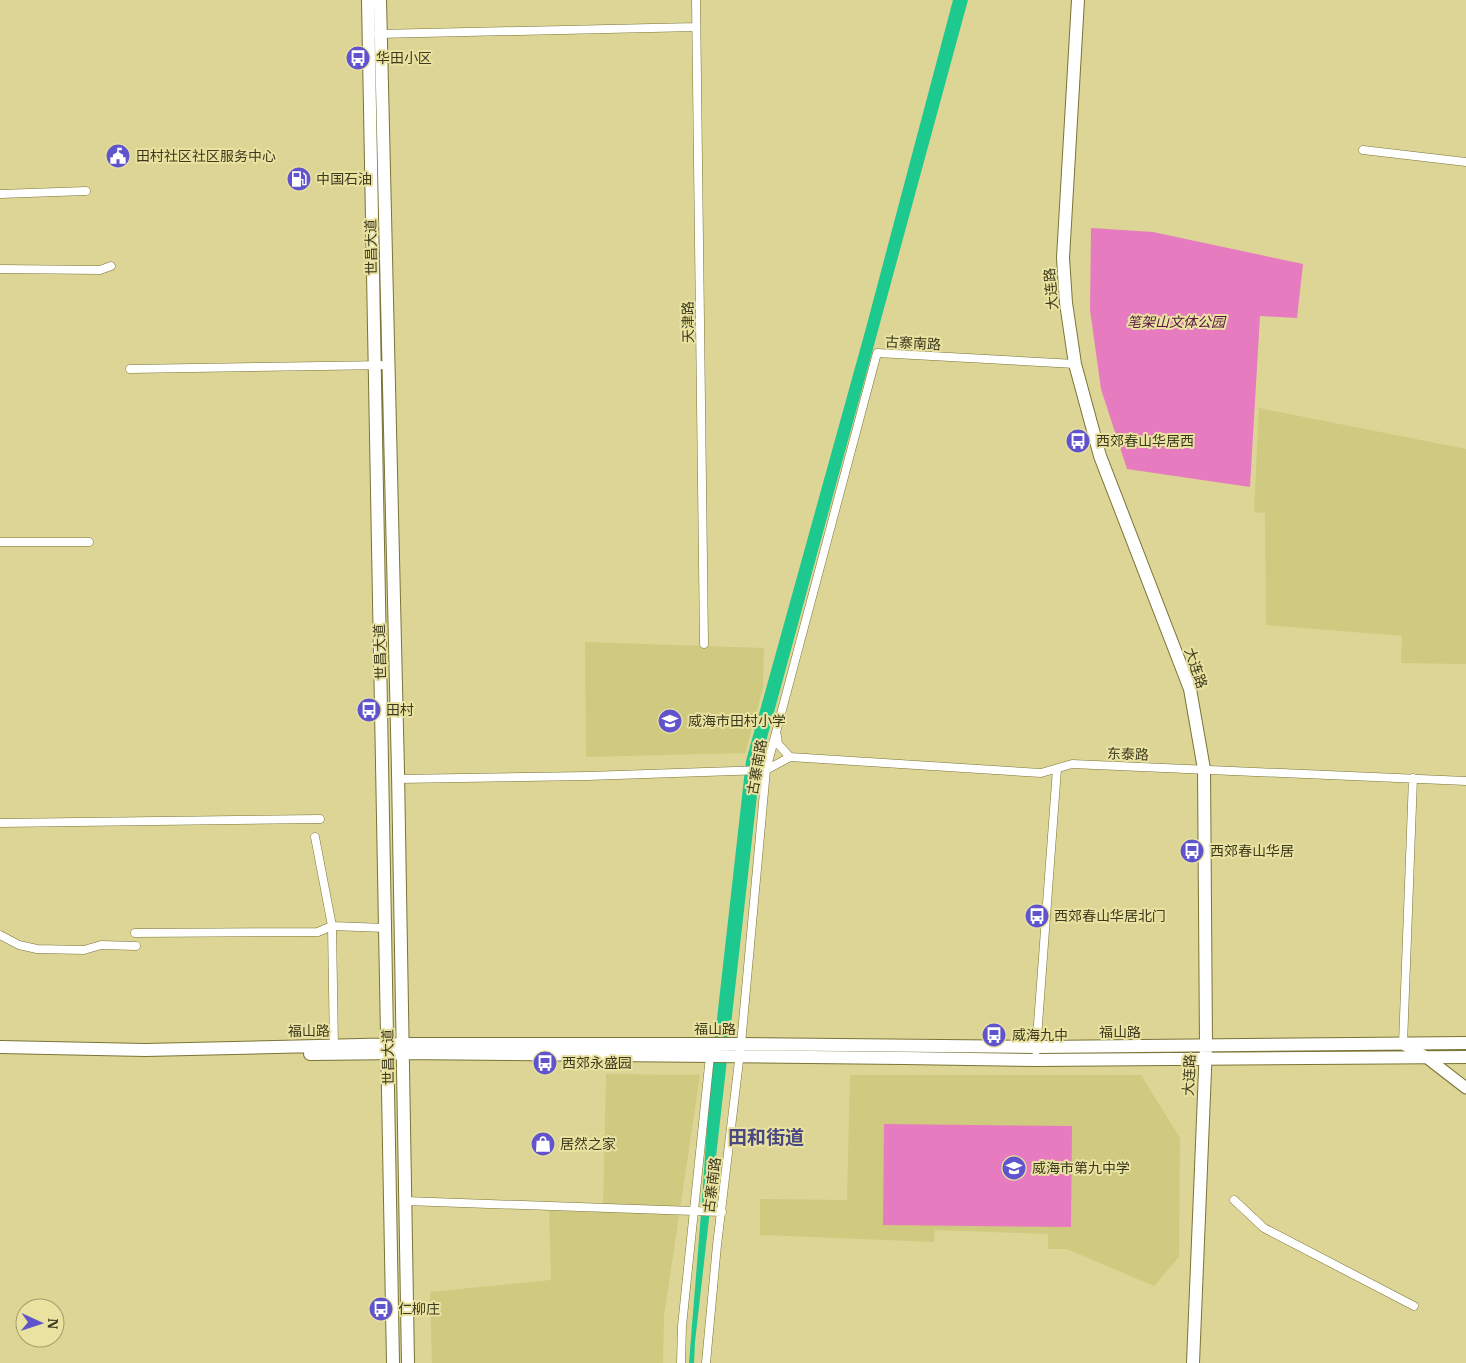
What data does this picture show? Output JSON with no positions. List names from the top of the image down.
{
  "streets": {
    "main road": ["世昌大道", "大连路", "福山路"],
    "street": ["天津路", "古寨南路", "东泰路"]
  },
  "crossings": [
    ["大连路", "古寨南路"],
    ["大连路", "东泰路"],
    ["大连路", "福山路"]
  ],
  "districts": ["田和街道"],
  "parks": ["笔架山文体公园"],
  "places": {
    "bus stop": [
      "华田小区",
      "西郊春山华居西",
      "田村",
      "西郊春山华居",
      "西郊春山华居北门",
      "威海九中",
      "西郊永盛园",
      "仁柳庄"
    ],
    "public building": ["田村社区社区服务中心"],
    "fuel station": ["中国石油"],
    "school or university": ["威海市田村小学", "威海市第九中学"],
    "shop": ["居然之家"]
  },
  "north": "right"
}
